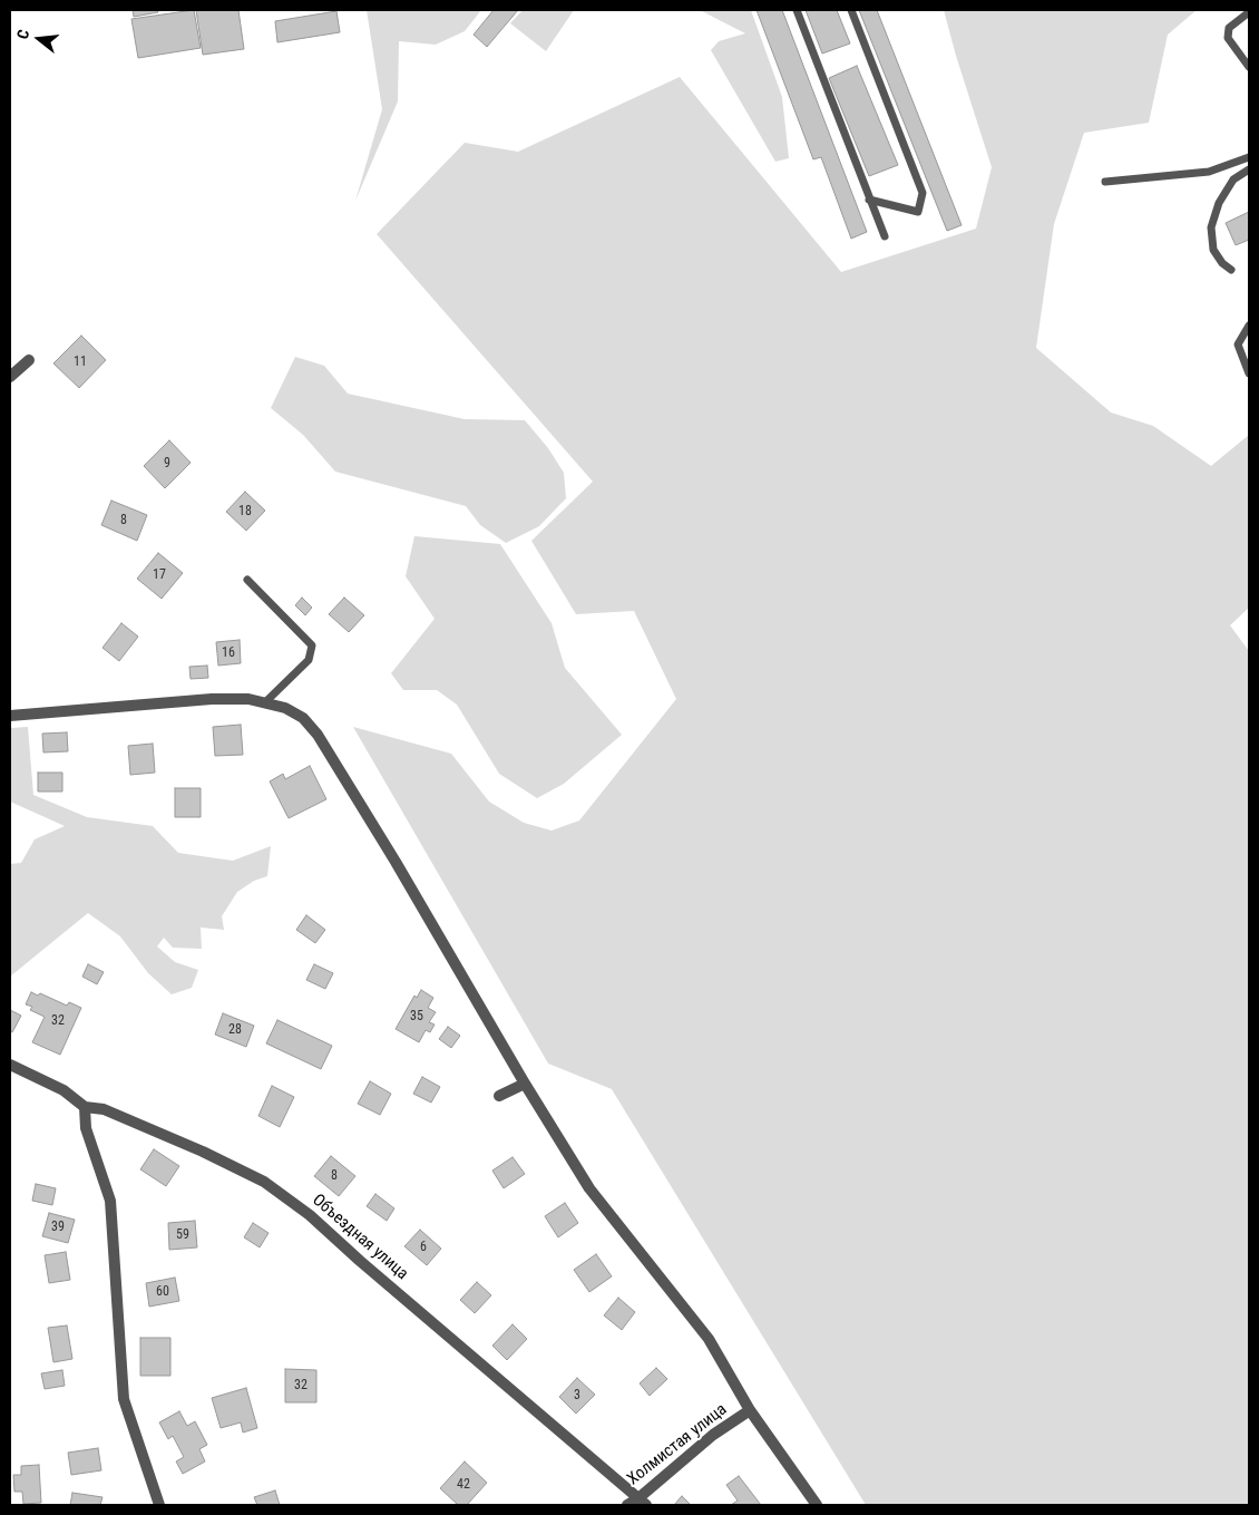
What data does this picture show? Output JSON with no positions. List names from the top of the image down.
{
  "streets": {
    "street": ["Объездная улица", "Холмистая улица"]
  },
  "crossings": [
    ["Объездная улица", "Холмистая улица"]
  ],
  "house_numbers": [
    "11",
    "9",
    "18",
    "8",
    "17",
    "16",
    "35",
    "32",
    "28",
    "8",
    "39",
    "59",
    "6",
    "60",
    "32",
    "3",
    "42"
  ],
  "north": "left"
}
